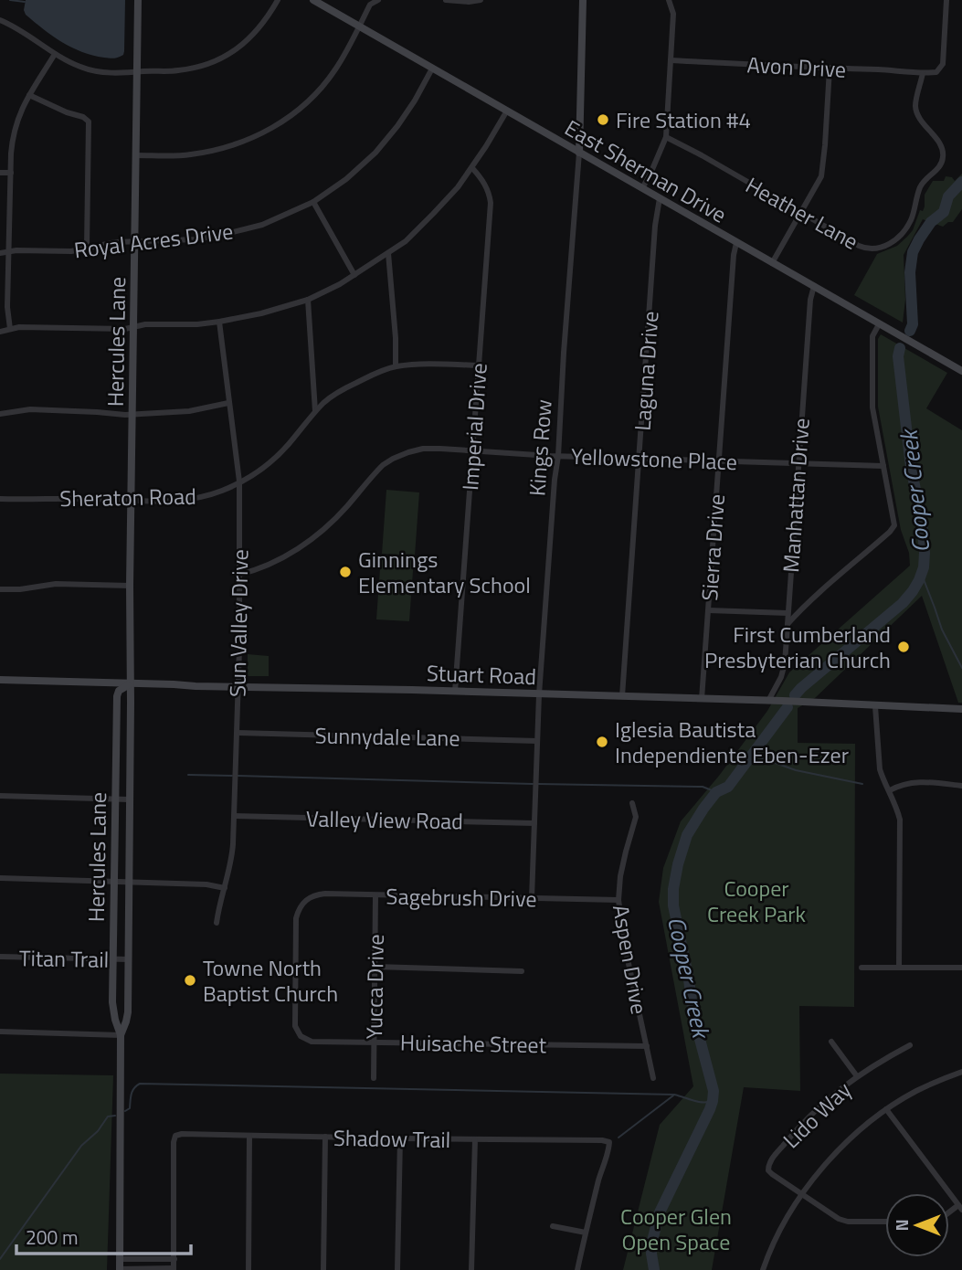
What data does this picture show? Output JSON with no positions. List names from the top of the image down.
{
  "streets": {
    "street": [
      "Avon Drive",
      "East Sherman Drive",
      "Heather Lane",
      "Royal Acres Drive",
      "Hercules Lane",
      "Laguna Drive",
      "Imperial Drive",
      "Kings Row",
      "Yellowstone Place",
      "Manhattan Drive",
      "Sheraton Road",
      "Sierra Drive",
      "Sun Valley Drive",
      "Stuart Road",
      "Sunnydale Lane",
      "Valley View Road",
      "Sagebrush Drive",
      "Titan Trail",
      "Aspen Drive",
      "Yucca Drive",
      "Huisache Street",
      "Lido Way",
      "Shadow Trail"
    ]
  },
  "crossings": [
    ["Avon Drive", "Heather Lane"],
    ["East Sherman Drive", "Royal Acres Drive"],
    ["East Sherman Drive", "Laguna Drive"],
    ["East Sherman Drive", "Kings Row"],
    ["East Sherman Drive", "Manhattan Drive"],
    ["East Sherman Drive", "Sierra Drive"],
    ["Royal Acres Drive", "Hercules Lane"],
    ["Hercules Lane", "Sheraton Road"],
    ["Hercules Lane", "Stuart Road"],
    ["Hercules Lane", "Titan Trail"],
    ["Laguna Drive", "Yellowstone Place"],
    ["Laguna Drive", "Stuart Road"],
    ["Imperial Drive", "Yellowstone Place"],
    ["Imperial Drive", "Sheraton Road"],
    ["Imperial Drive", "Stuart Road"],
    ["Kings Row", "Yellowstone Place"],
    ["Kings Row", "Stuart Road"],
    ["Kings Row", "Sunnydale Lane"],
    ["Kings Row", "Valley View Road"],
    ["Kings Row", "Sagebrush Drive"],
    ["Yellowstone Place", "Manhattan Drive"],
    ["Yellowstone Place", "Sierra Drive"],
    ["Yellowstone Place", "Sun Valley Drive"],
    ["Manhattan Drive", "Stuart Road"],
    ["Sheraton Road", "Sun Valley Drive"],
    ["Sierra Drive", "Stuart Road"],
    ["Sun Valley Drive", "Stuart Road"],
    ["Sun Valley Drive", "Sunnydale Lane"],
    ["Sun Valley Drive", "Valley View Road"],
    ["Sagebrush Drive", "Aspen Drive"],
    ["Sagebrush Drive", "Yucca Drive"],
    ["Sagebrush Drive", "Huisache Street"],
    ["Aspen Drive", "Huisache Street"],
    ["Yucca Drive", "Huisache Street"]
  ],
  "water": ["Cooper Creek"],
  "parks": ["Cooper Creek Park", "Cooper Glen Open Space"],
  "places": [
    "Fire Station #4",
    "Ginnings Elementary School",
    "First Cumberland Presbyterian Church",
    "Iglesia Bautista Independiente Eben-Ezer",
    "Towne North Baptist Church"
  ],
  "scale_bar": "200 m",
  "north": "left"
}
